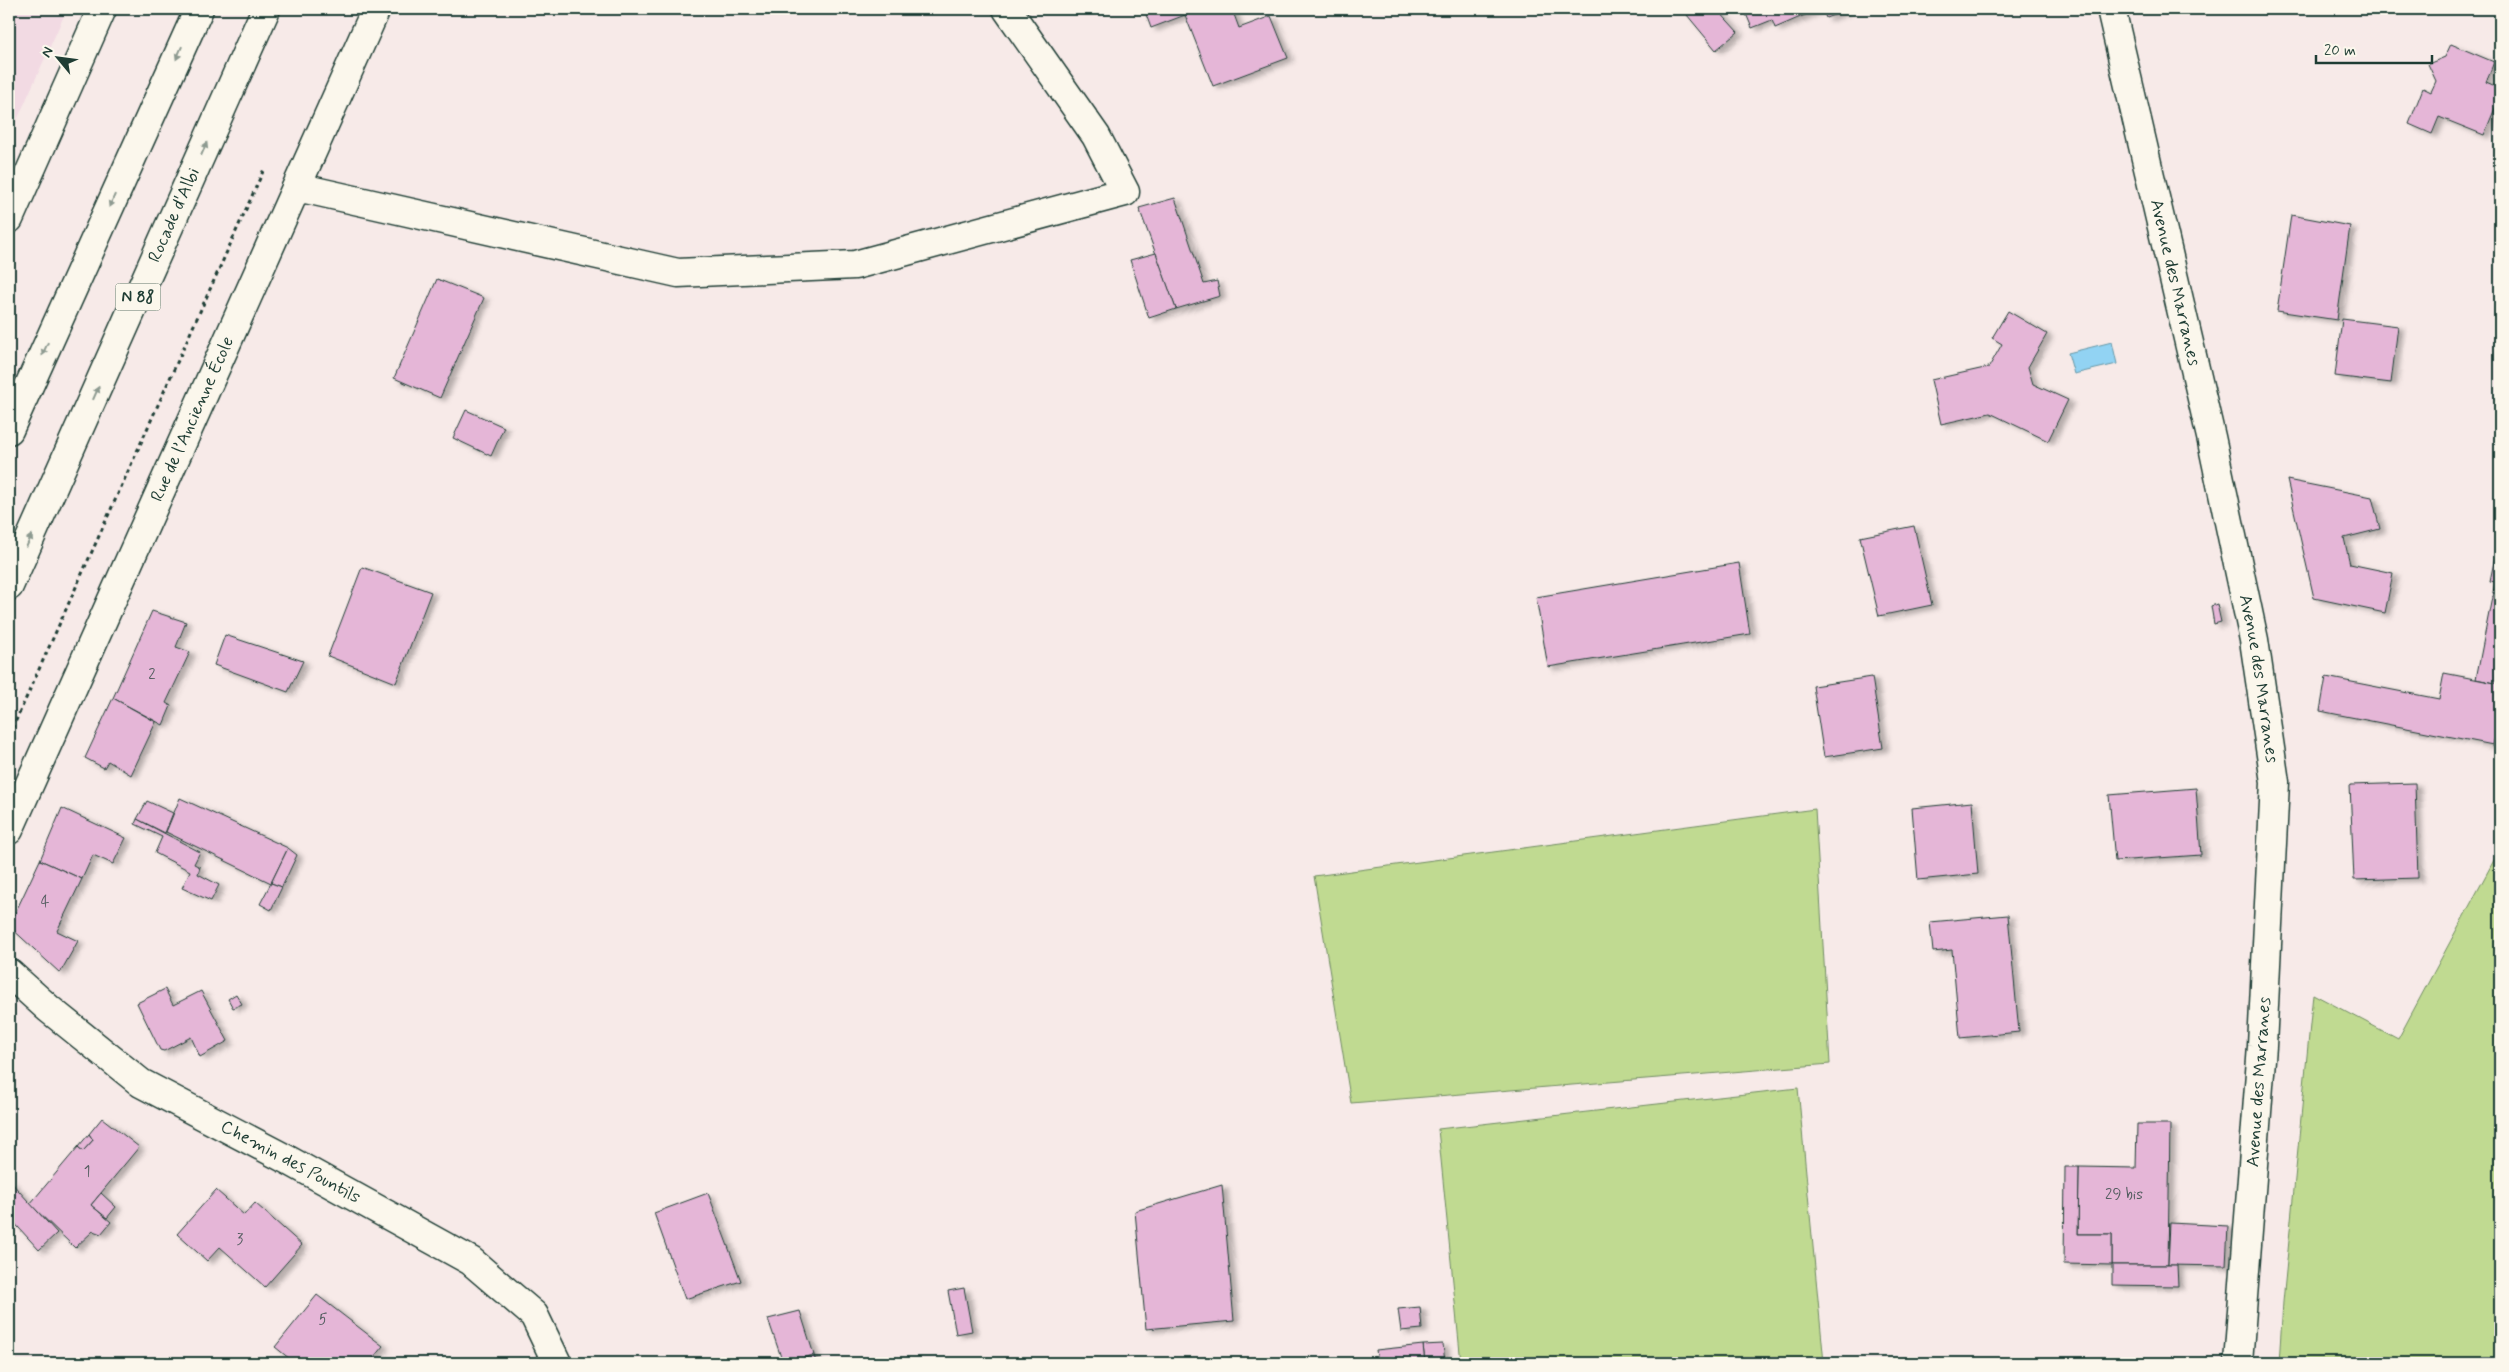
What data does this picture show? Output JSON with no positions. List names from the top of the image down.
{
  "streets": {
    "main road": [
      "Rocade d'Albi",
      "Avenue des Marranes",
      "N 88",
      "Rue de l’Ancienne École",
      "Chemin des Pountils"
    ]
  },
  "house_numbers": [
    "2",
    "4",
    "1",
    "29 bis",
    "3",
    "5"
  ],
  "scale_bar": "20 m",
  "north": "top left"
}
